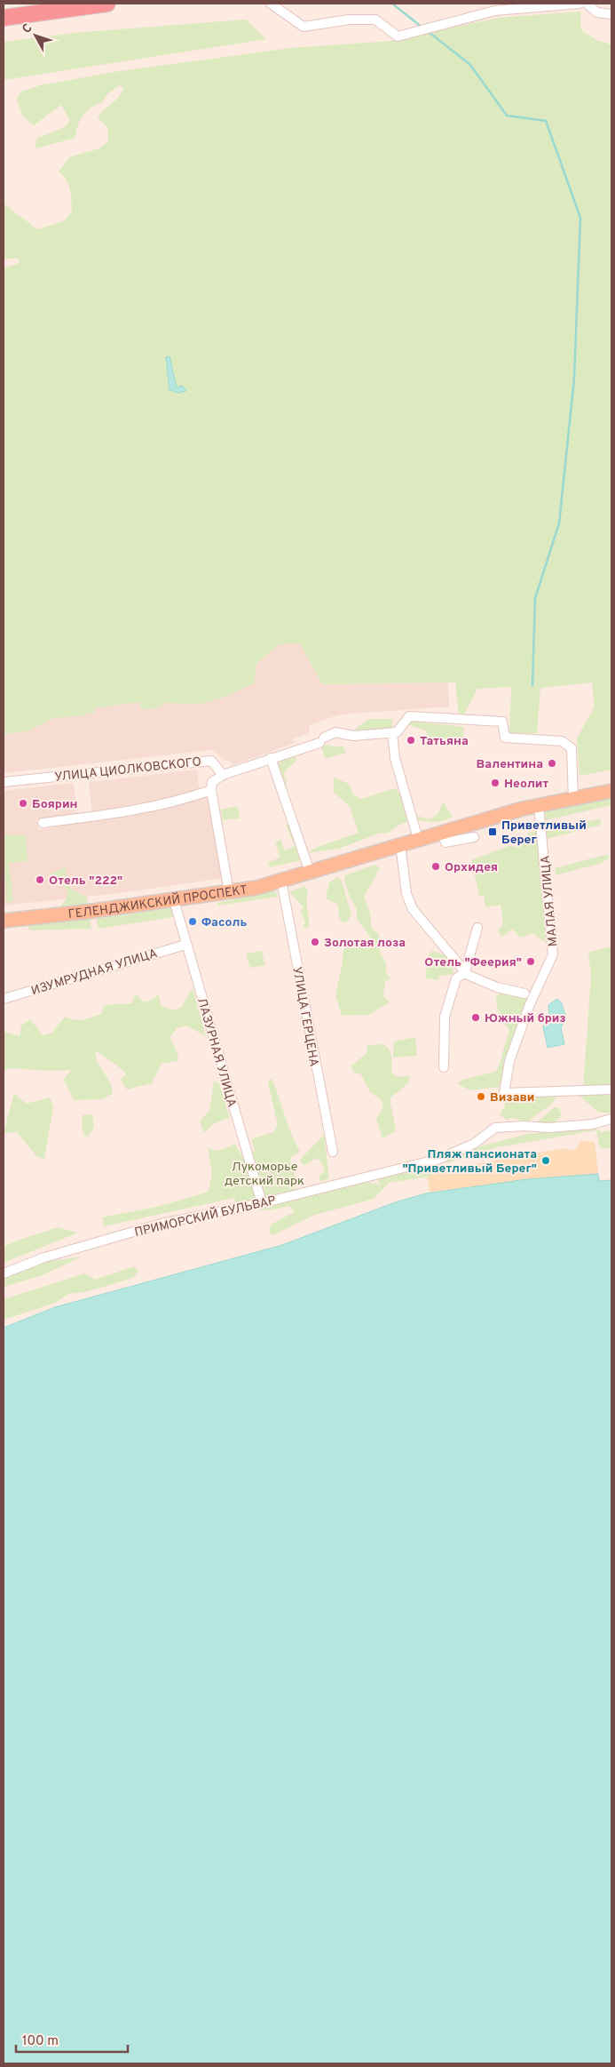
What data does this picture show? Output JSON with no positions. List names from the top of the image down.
{
  "streets": {
    "main road": ["ГЕЛЕНДЖИКСКИЙ ПРОСПЕКТ"],
    "street": [
      "УЛИЦА ЦИОЛКОВСКОГО",
      "МАЛАЯ УЛИЦА",
      "ИЗУМРУДНАЯ УЛИЦА",
      "УЛИЦА ГЕРЦЕНА",
      "ЛАЗУРНАЯ УЛИЦА",
      "ПРИМОРСКИЙ БУЛЬВАР"
    ]
  },
  "crossings": [
    ["ГЕЛЕНДЖИКСКИЙ ПРОСПЕКТ", "МАЛАЯ УЛИЦА"],
    ["ГЕЛЕНДЖИКСКИЙ ПРОСПЕКТ", "УЛИЦА ГЕРЦЕНА"],
    ["ГЕЛЕНДЖИКСКИЙ ПРОСПЕКТ", "ЛАЗУРНАЯ УЛИЦА"],
    ["ИЗУМРУДНАЯ УЛИЦА", "ЛАЗУРНАЯ УЛИЦА"],
    ["ЛАЗУРНАЯ УЛИЦА", "ПРИМОРСКИЙ БУЛЬВАР"]
  ],
  "parks": ["Лукоморье детский парк"],
  "places": {
    "other": [
      "Татьяна",
      "Валентина",
      "Неолит",
      "Боярин",
      "Орхидея",
      "Отель \"222\"",
      "Фасоль",
      "Золотая лоза",
      "Отель \"Феерия\"",
      "Южный бриз",
      "Визави",
      "Пляж пансионата \"Приветливый Берег\""
    ],
    "transit": ["Приветливый Берег"]
  },
  "scale_bar": "100 m",
  "north": "top left"
}
